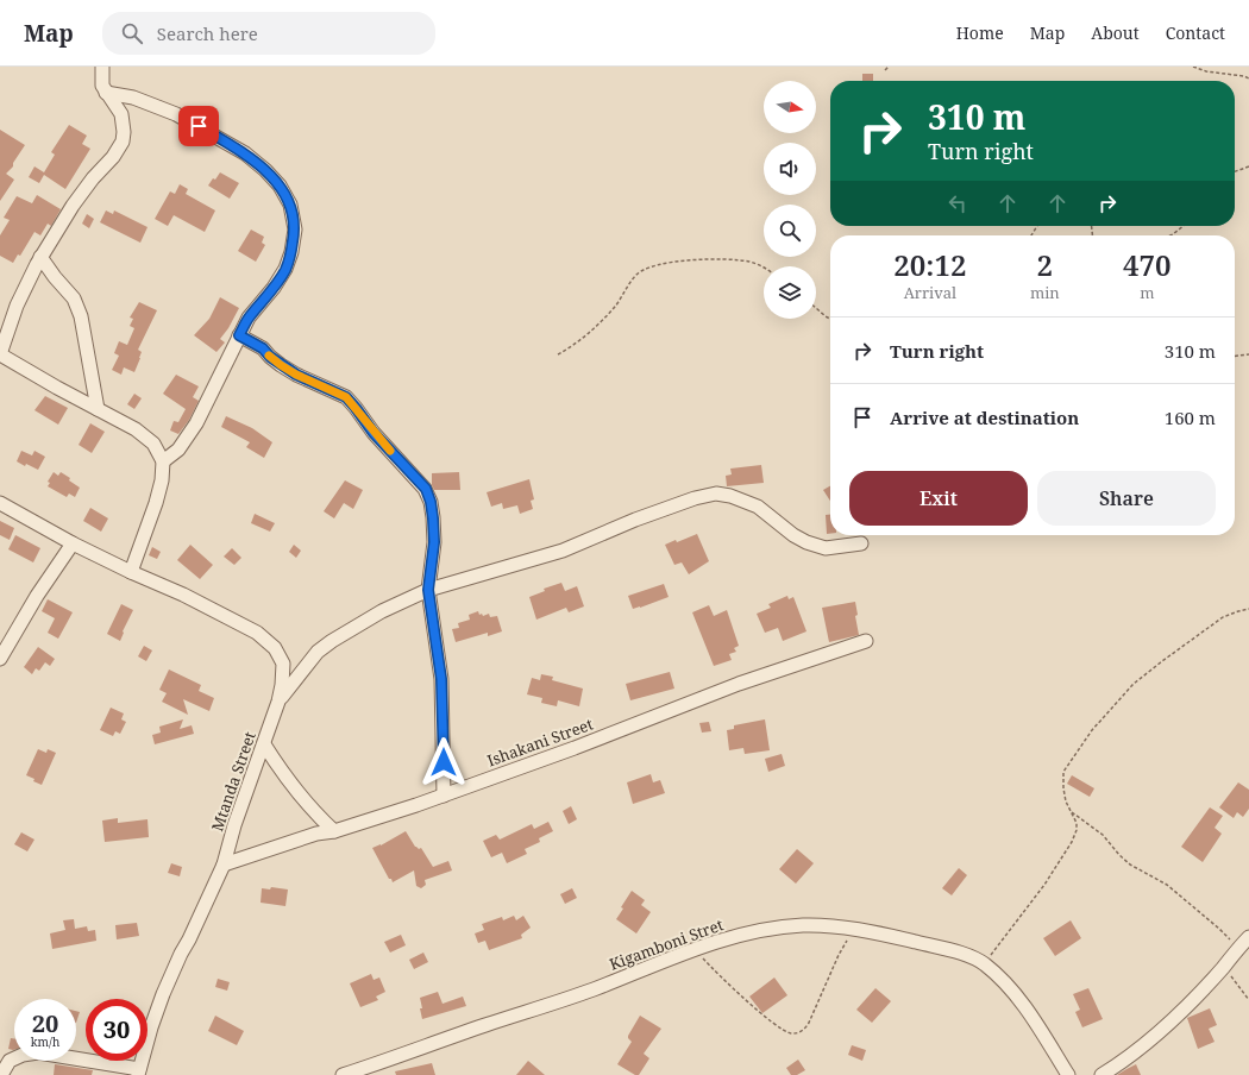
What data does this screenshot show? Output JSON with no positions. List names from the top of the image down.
{
  "streets": {
    "street": ["Ishakani Street", "Mtanda Street", "Kigamboni Stret"]
  },
  "crossings": [
    ["Ishakani Street", "Mtanda Street"]
  ],
  "north": "right",
  "page": {
    "header": "Map",
    "search": "Search here",
    "nav": [
      "Home",
      "Map",
      "About",
      "Contact"
    ],
    "turn": ["310 m", "Turn right"],
    "eta": [
      "20:12",
      "Arrival",
      "2",
      "min",
      "470",
      "m"
    ],
    "list": [
      {
        "name": "Turn right",
        "value": "310 m"
      },
      {
        "name": "Arrive at destination",
        "value": "160 m"
      }
    ],
    "buttons": ["Exit", "Share"],
    "speed": "20 km/h",
    "limit": "30"
  }
}
